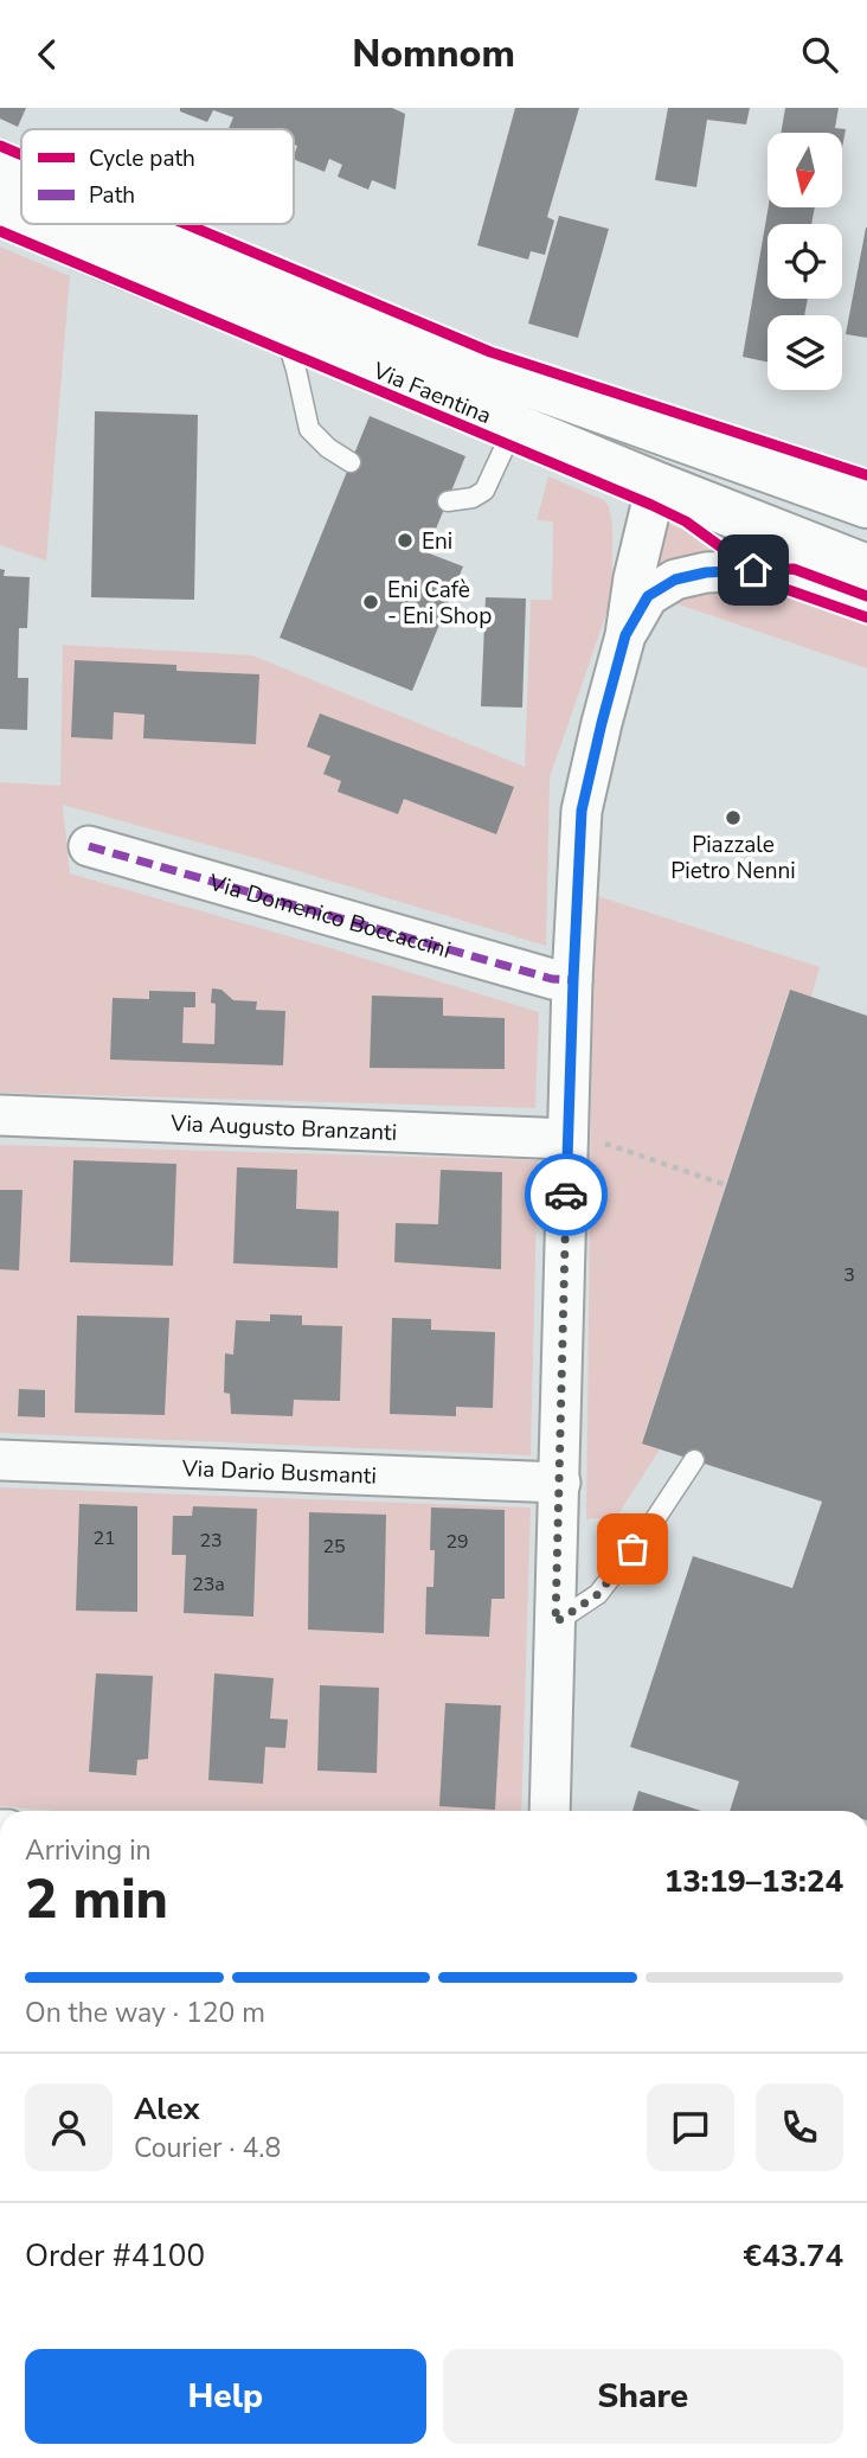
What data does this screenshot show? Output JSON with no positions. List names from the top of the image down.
{
  "streets": {
    "street": [
      "Via Faentina",
      "Via Domenico Boccaccini",
      "Via Augusto Branzanti",
      "Via Dario Busmanti"
    ]
  },
  "places": ["Eni", "Eni Cafè - Eni Shop", "Piazzale Pietro Nenni"],
  "house_numbers": [
    "3",
    "21",
    "23",
    "29",
    "25",
    "23a"
  ],
  "legend": ["Cycle path", "Path"],
  "north": "bottom",
  "page": {
    "header": "Nomnom",
    "heading": ["2 min", "Arriving in", "13:19–13:24"],
    "panel": [
      "Alex",
      "Courier · 4.8",
      "Order #4100",
      "€43.74"
    ],
    "bar": "On the way · 120 m",
    "buttons": ["Help", "Share"]
  }
}
